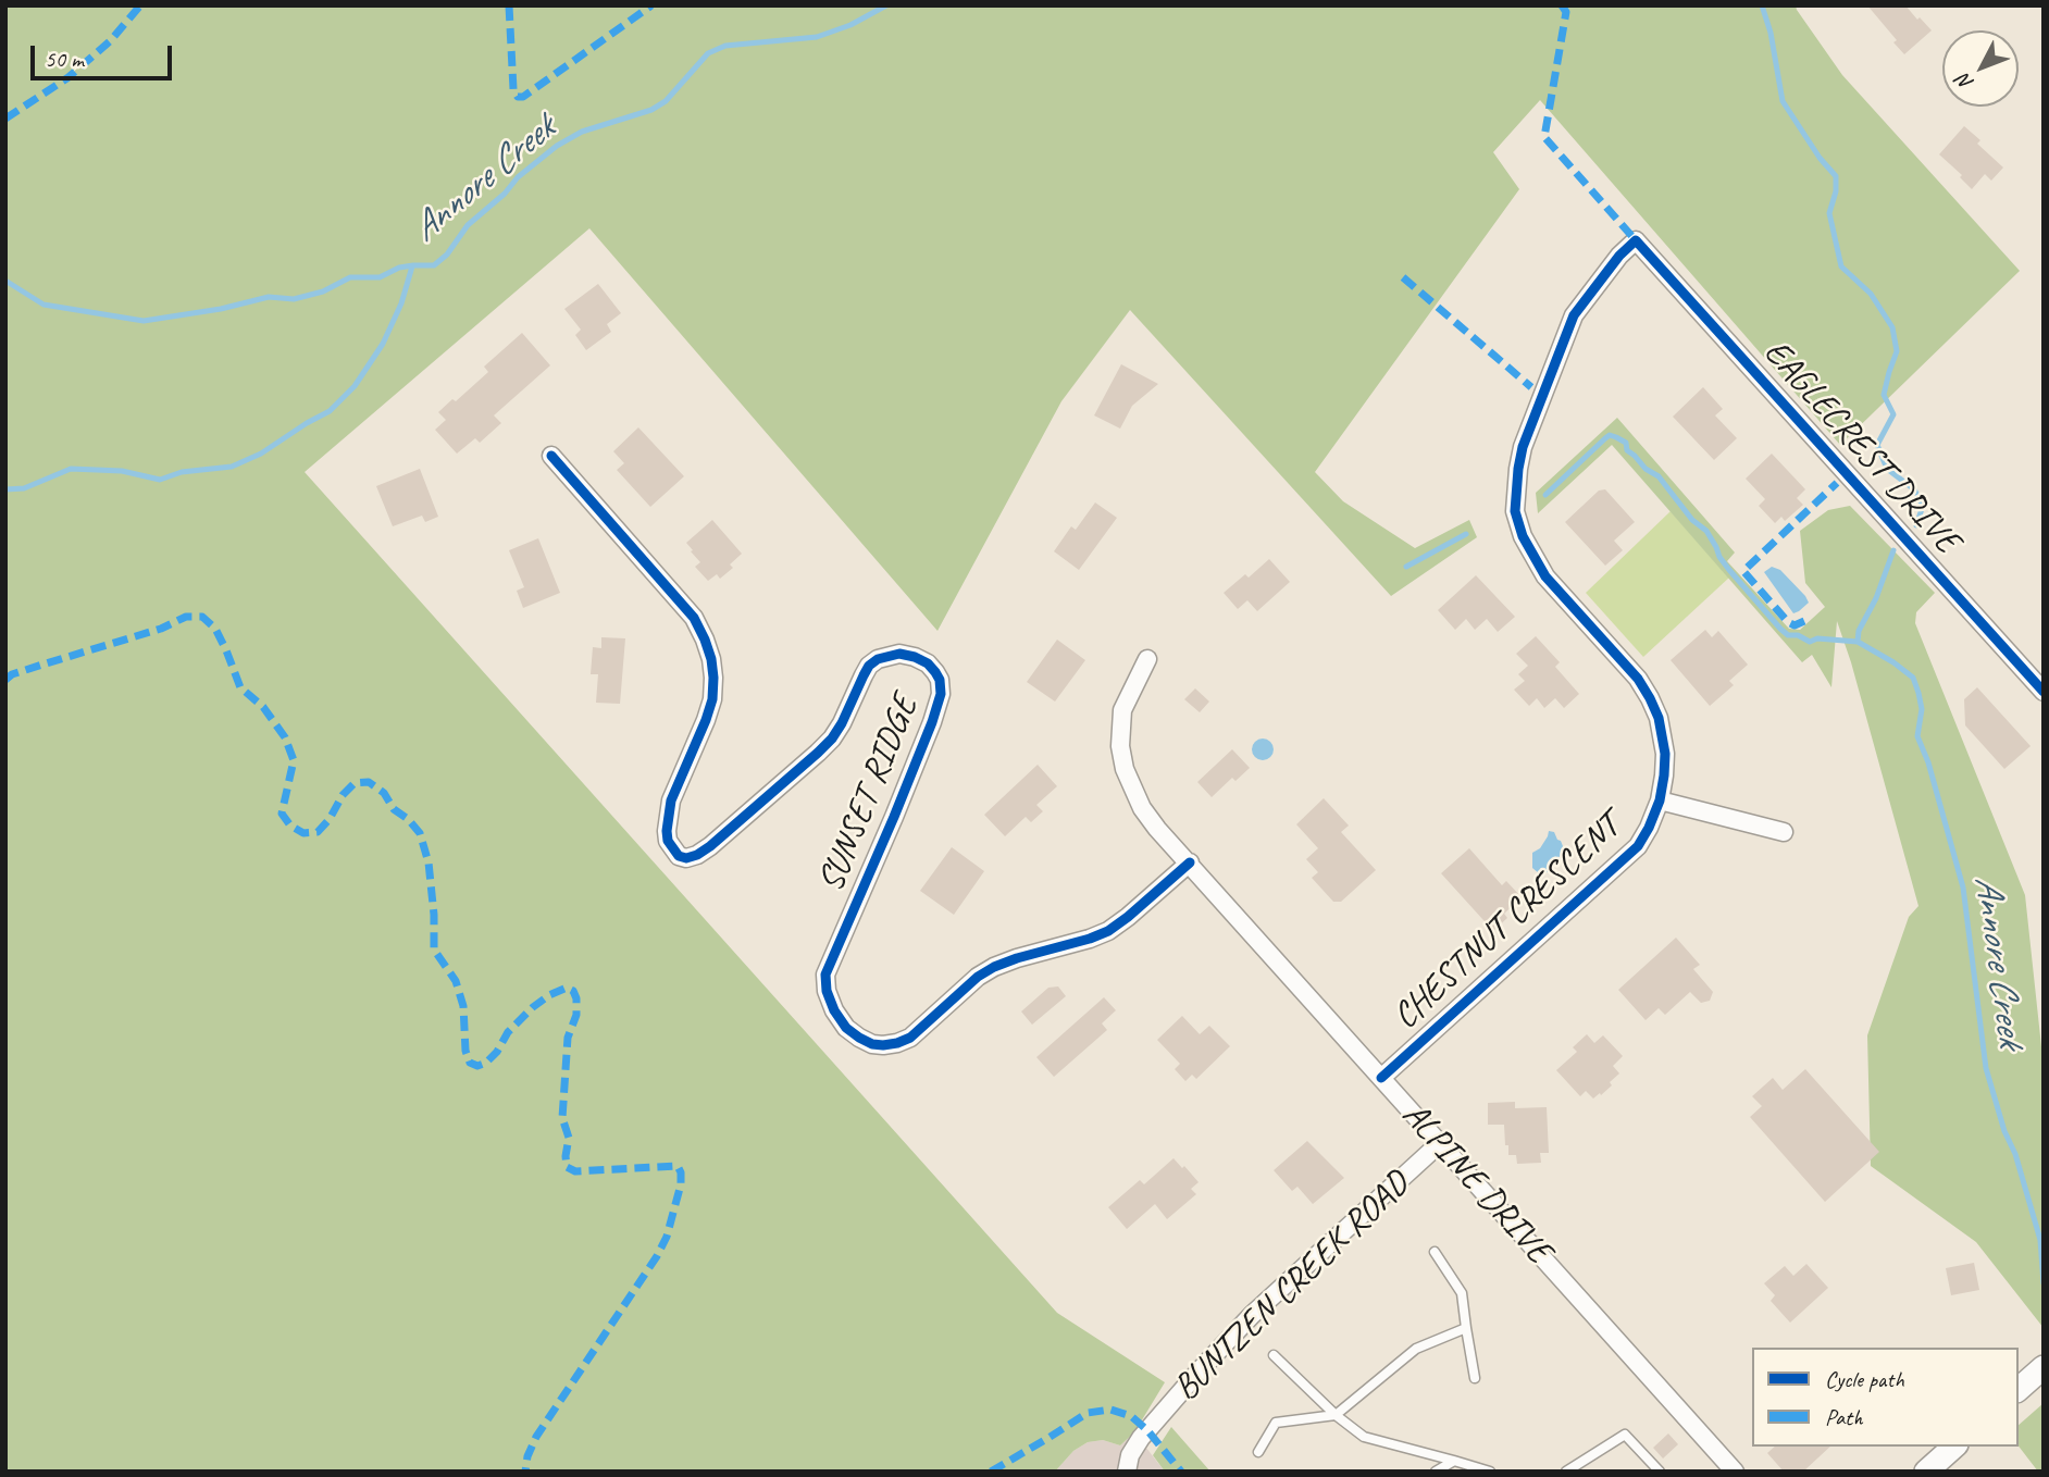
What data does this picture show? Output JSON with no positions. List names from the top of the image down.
{
  "streets": {
    "street": [
      "EAGLECREST DRIVE",
      "SUNSET RIDGE",
      "CHESTNUT CRESCENT",
      "ALPINE DRIVE",
      "BUNTZEN CREEK ROAD"
    ]
  },
  "crossings": [
    ["EAGLECREST DRIVE", "CHESTNUT CRESCENT"],
    ["SUNSET RIDGE", "ALPINE DRIVE"],
    ["CHESTNUT CRESCENT", "ALPINE DRIVE"],
    ["ALPINE DRIVE", "BUNTZEN CREEK ROAD"]
  ],
  "water": ["Annore Creek"],
  "legend": ["Cycle path", "Path"],
  "scale_bar": "50 m",
  "north": "bottom left"
}
